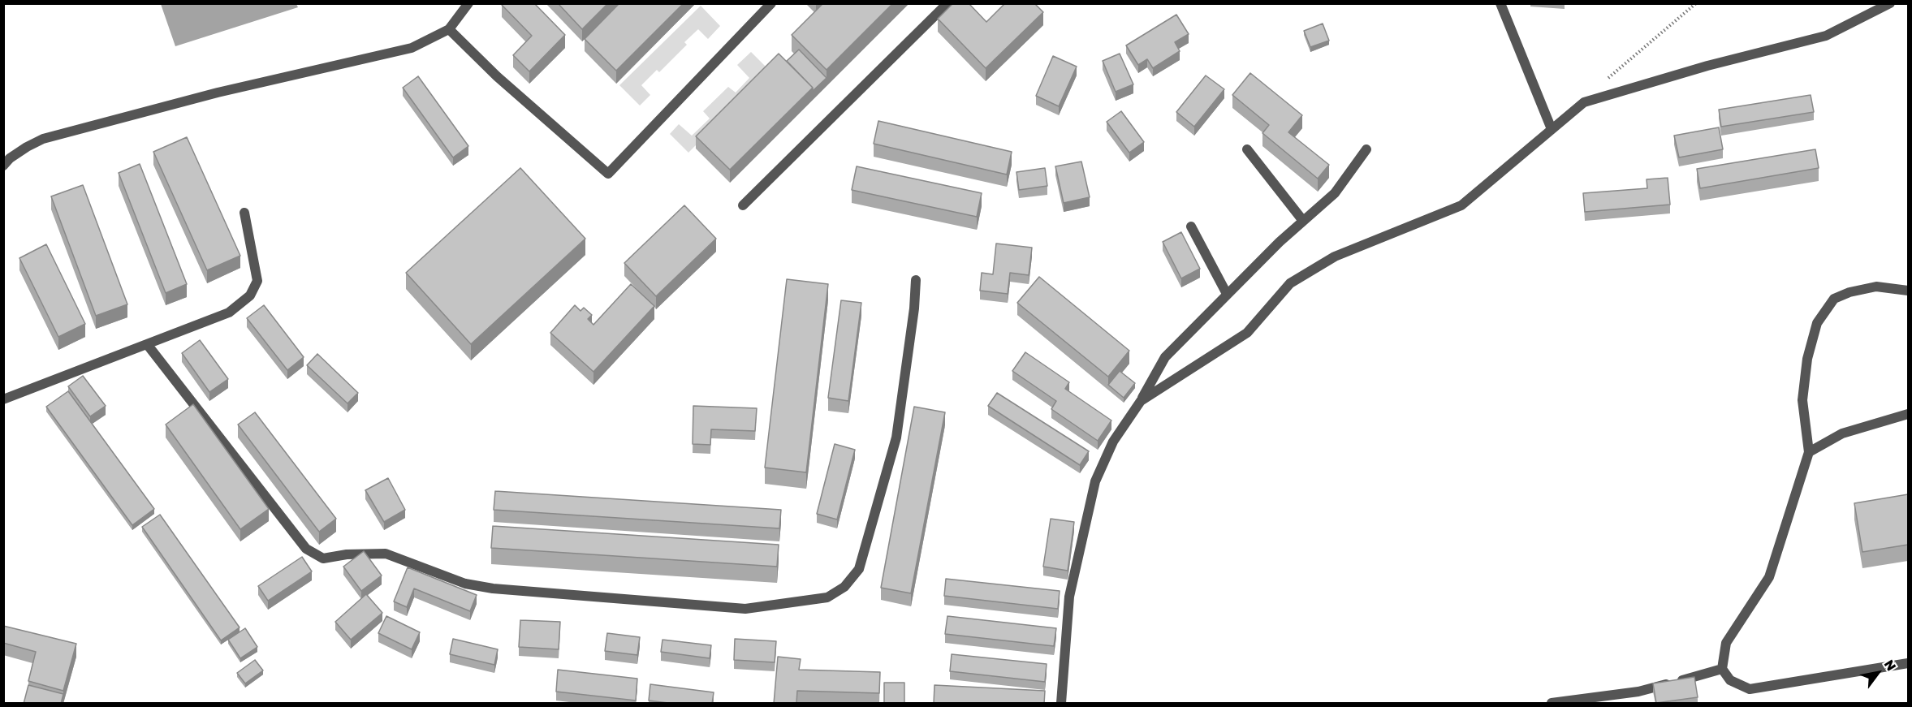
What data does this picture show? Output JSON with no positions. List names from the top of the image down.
{
  "north": "top right"
}
